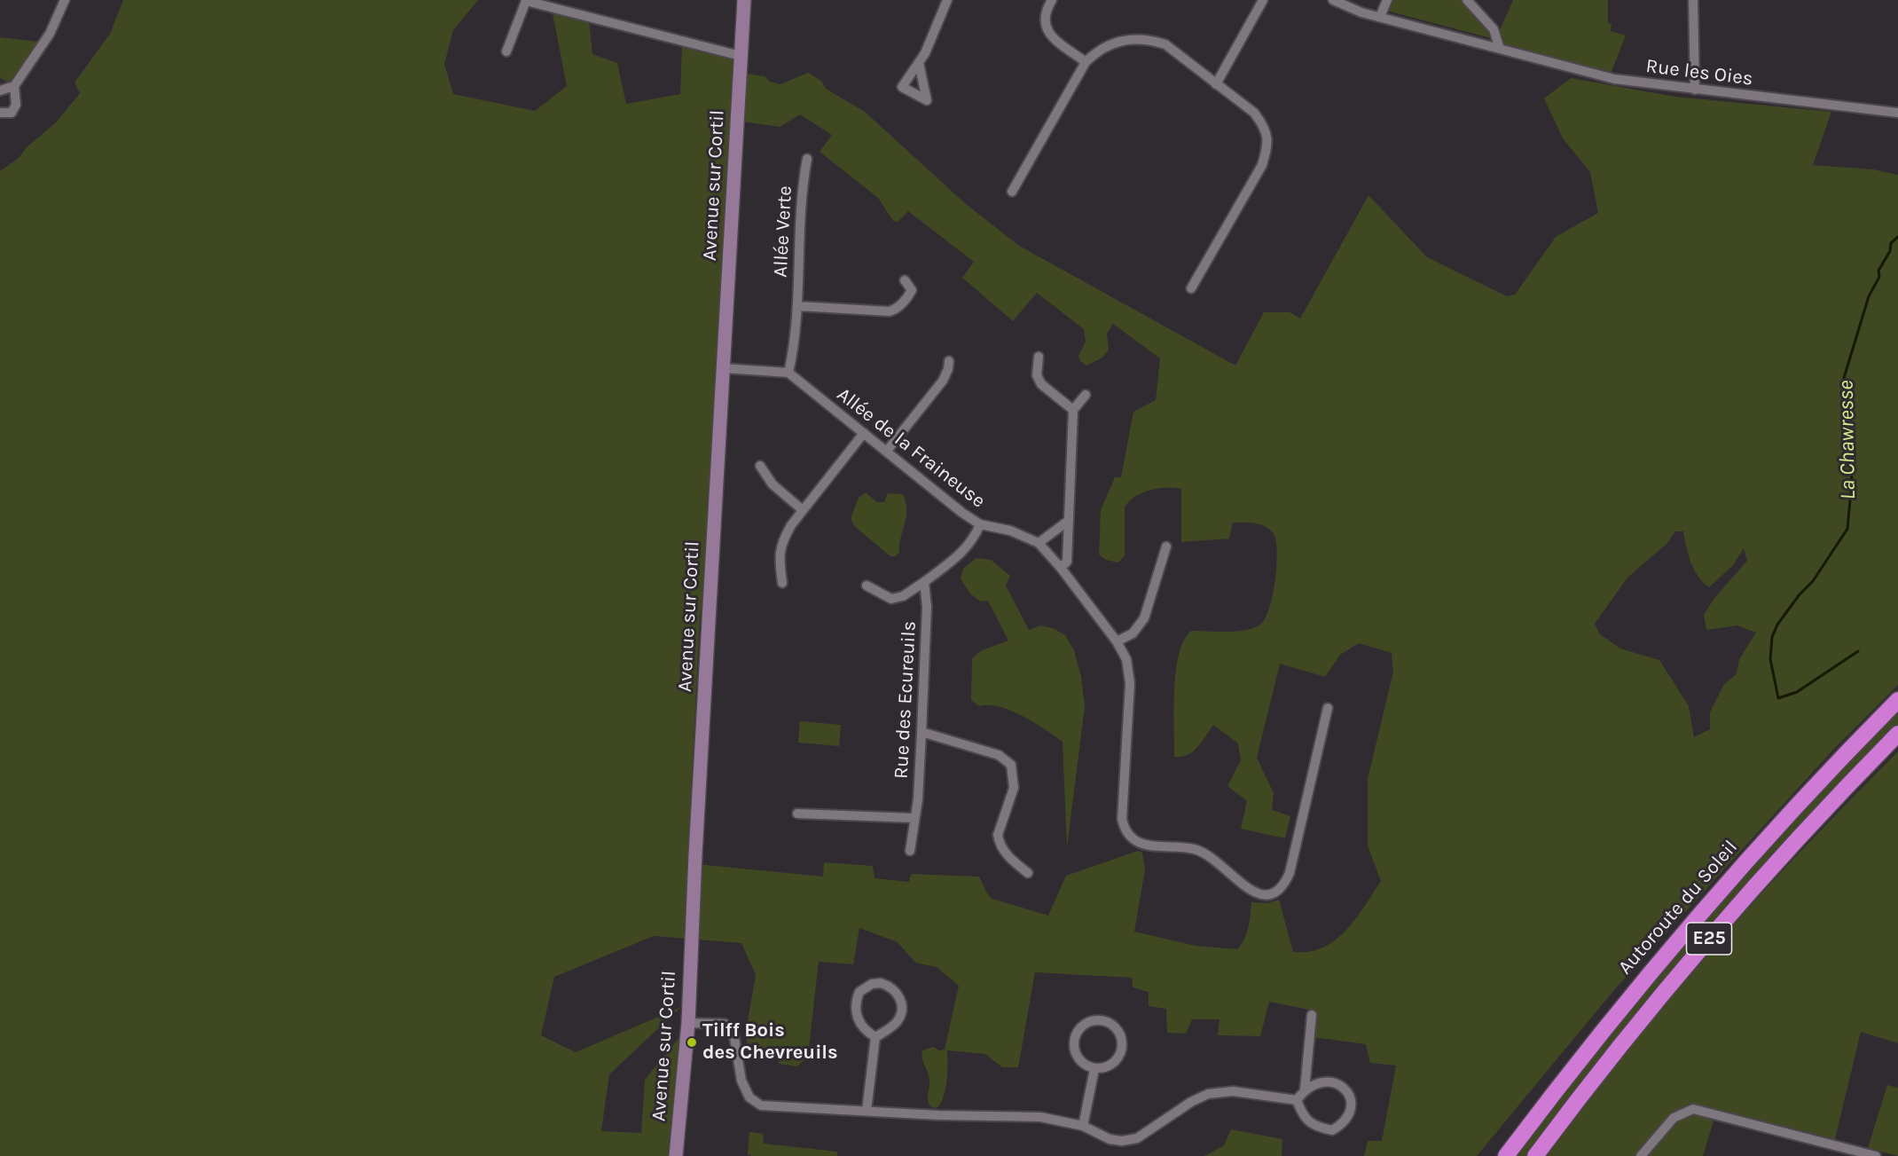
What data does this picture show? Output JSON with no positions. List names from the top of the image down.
{
  "streets": {
    "highway": ["Autoroute du Soleil", "E25"],
    "main road": ["Avenue sur Cortil"],
    "street": [
      "Rue les Oies",
      "Allée Verte",
      "Allée de la Fraineuse",
      "Rue des Ecureuils"
    ]
  },
  "crossings": [
    ["Allée Verte", "Allée de la Fraineuse"],
    ["Allée de la Fraineuse", "Rue des Ecureuils"]
  ],
  "water": ["La Chawresse"],
  "places": ["Tilff Bois des Chevreuils"]
}
